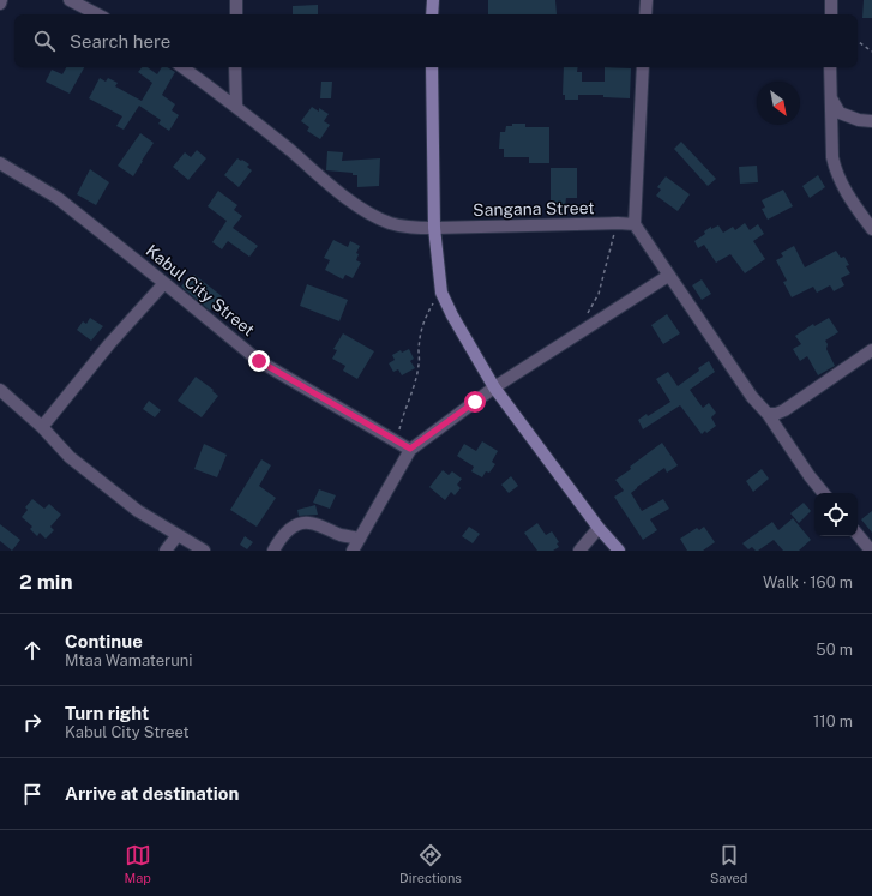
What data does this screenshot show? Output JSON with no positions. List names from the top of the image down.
{
  "streets": {
    "street": ["Sangana Street", "Kabul City Street"]
  },
  "north": "bottom right",
  "page": {
    "search": "Search here",
    "heading": ["2 min", "Walk · 160 m"],
    "list": [
      ["Continue", "Mtaa Wamateruni", "50 m"],
      ["Turn right", "Kabul City Street", "110 m"],
      "Arrive at destination"
    ],
    "nav": ["Map", "Directions", "Saved"]
  }
}
